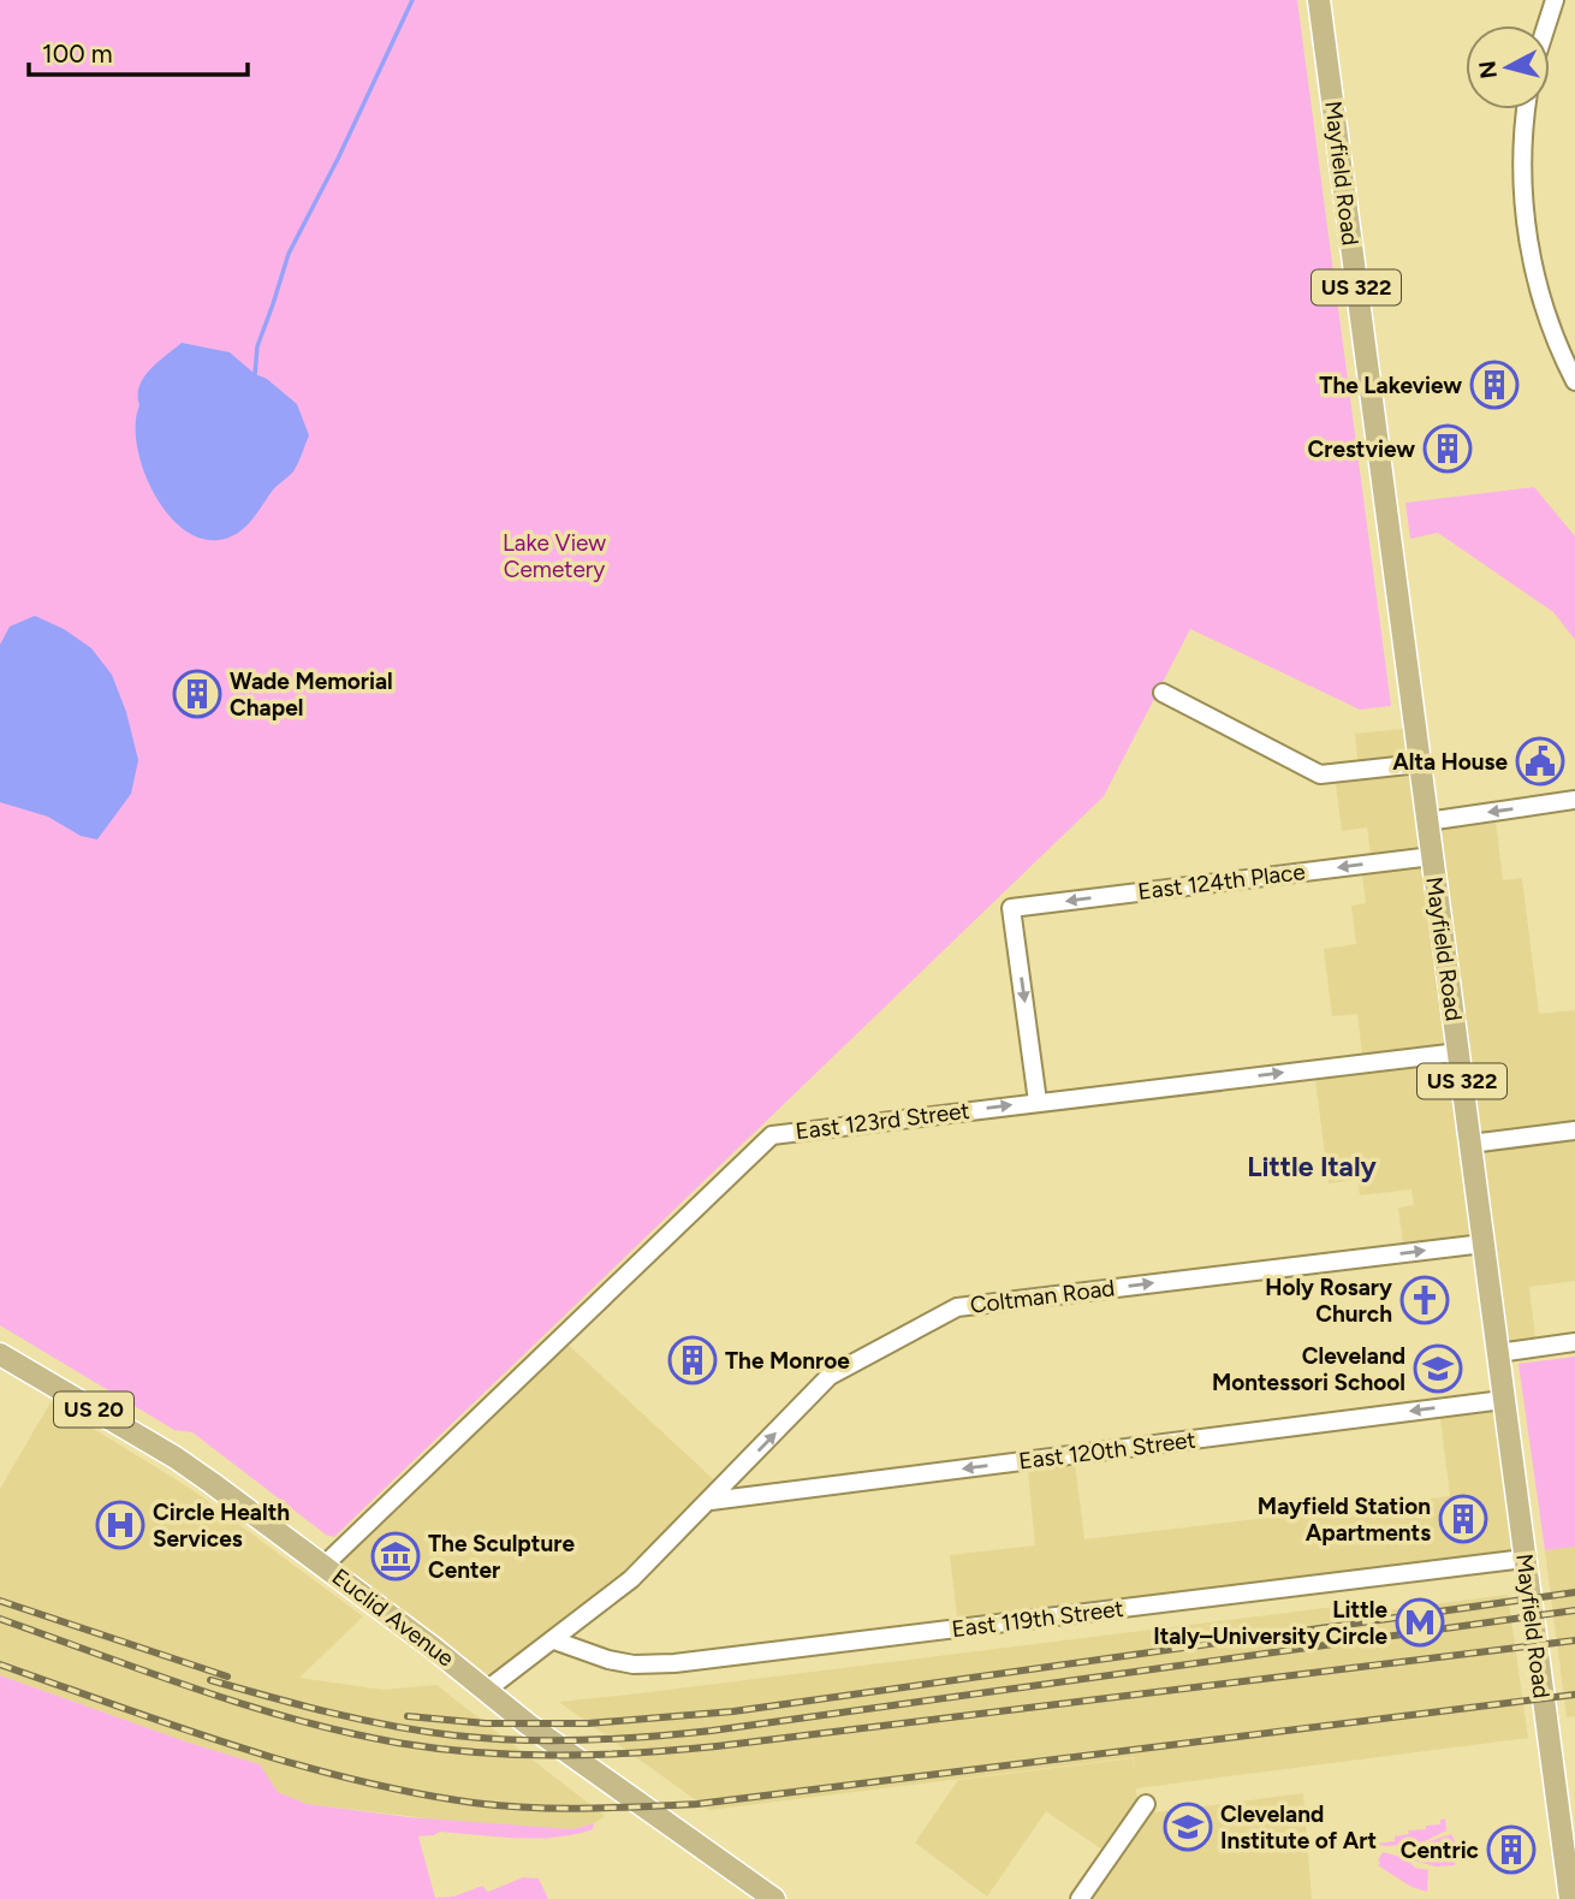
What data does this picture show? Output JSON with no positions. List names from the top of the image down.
{
  "streets": {
    "main road": [
      "Mayfield Road",
      "US 322",
      "US 20",
      "Euclid Avenue"
    ],
    "street": [
      "East 124th Place",
      "East 123rd Street",
      "Coltman Road",
      "East 120th Street",
      "East 119th Street"
    ]
  },
  "crossings": [
    ["Mayfield Road", "East 124th Place"],
    ["Mayfield Road", "East 123rd Street"],
    ["Mayfield Road", "Coltman Road"],
    ["Mayfield Road", "East 120th Street"],
    ["Mayfield Road", "East 119th Street"],
    ["East 124th Place", "East 123rd Street"],
    ["East 123rd Street", "Euclid Avenue"],
    ["Coltman Road", "East 120th Street"],
    ["Coltman Road", "Euclid Avenue"],
    ["Coltman Road", "East 119th Street"]
  ],
  "one_way": ["East 123rd Street", "Coltman Road", "East 120th Street"],
  "districts": ["Little Italy"],
  "parks": ["Lake View Cemetery"],
  "places": {
    "building": [
      "The Lakeview",
      "Crestview",
      "Wade Memorial Chapel",
      "The Monroe",
      "Mayfield Station Apartments",
      "Centric"
    ],
    "public building": ["Alta House"],
    "church": ["Holy Rosary Church"],
    "school or university": ["Cleveland Montessori School", "Cleveland Institute of Art"],
    "hospital": ["Circle Health Services"],
    "museum": ["The Sculpture Center"],
    "metro station": ["Little Italy–University Circle"]
  },
  "scale_bar": "100 m",
  "north": "left"
}
